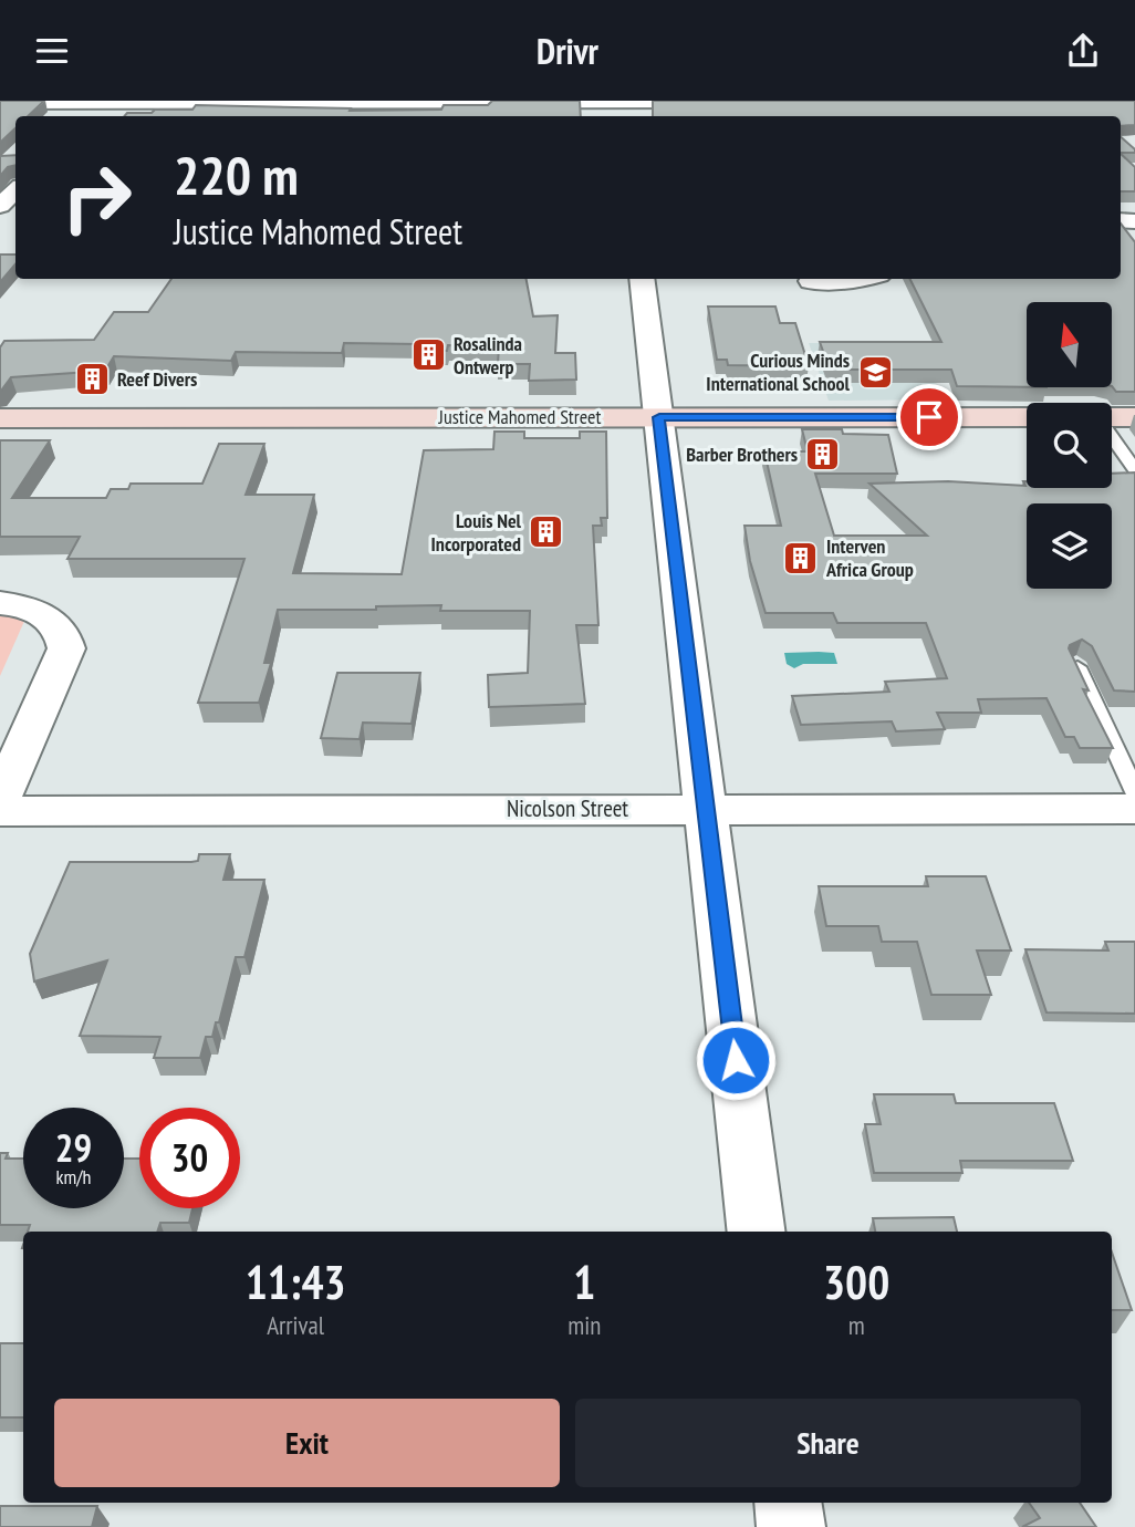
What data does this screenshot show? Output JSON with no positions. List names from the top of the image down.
{
  "streets": {
    "main road": ["Justice Mahomed Street"],
    "street": ["Nicolson Street"]
  },
  "places": {
    "building": [
      "Rosalinda Ontwerp",
      "Reef Divers",
      "Barber Brothers",
      "Louis Nel Incorporated",
      "Interven Africa Group"
    ],
    "school or university": ["Curious Minds International School"]
  },
  "north": "top",
  "page": {
    "header": "Drivr",
    "turn": ["220 m", "Justice Mahomed Street"],
    "speed": "29 km/h",
    "limit": "30",
    "eta": [
      "11:43",
      "Arrival",
      "1",
      "min",
      "300",
      "m"
    ],
    "buttons": ["Exit", "Share"]
  }
}
